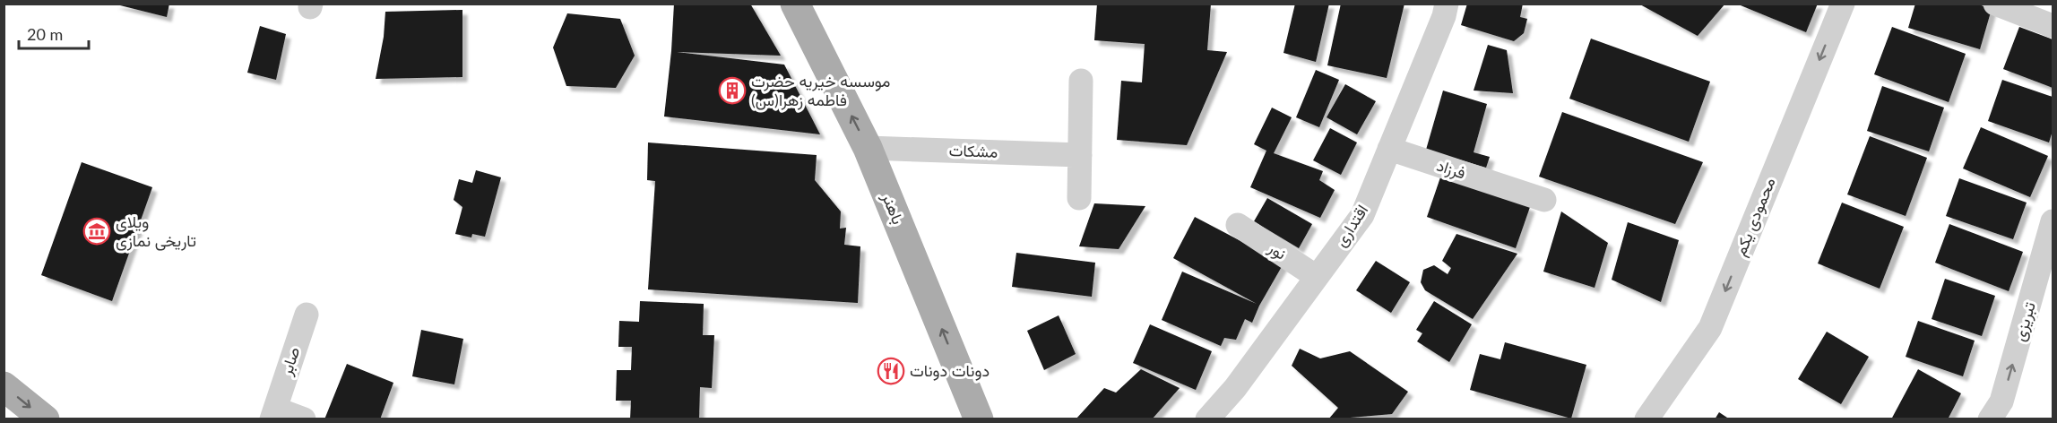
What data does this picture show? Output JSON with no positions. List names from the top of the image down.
{
  "streets": {
    "main road": ["باهنر"],
    "street": [
      "مشکات",
      "فرزاد",
      "محمودی یکم",
      "اقتداری",
      "نور",
      "تبریزی",
      "صابر"
    ]
  },
  "crossings": [
    ["مشکات", "باهنر"],
    ["فرزاد", "اقتداری"],
    ["اقتداری", "نور"]
  ],
  "one_way": ["باهنر", "محمودی یکم", "تبریزی"],
  "places": {
    "building": ["موسسه خیریه حضرت فاطمه زهرا(س)"],
    "museum": ["ویلای تاریخی نمازی"],
    "restaurant": ["دونات دونات"]
  },
  "scale_bar": "20 m"
}
